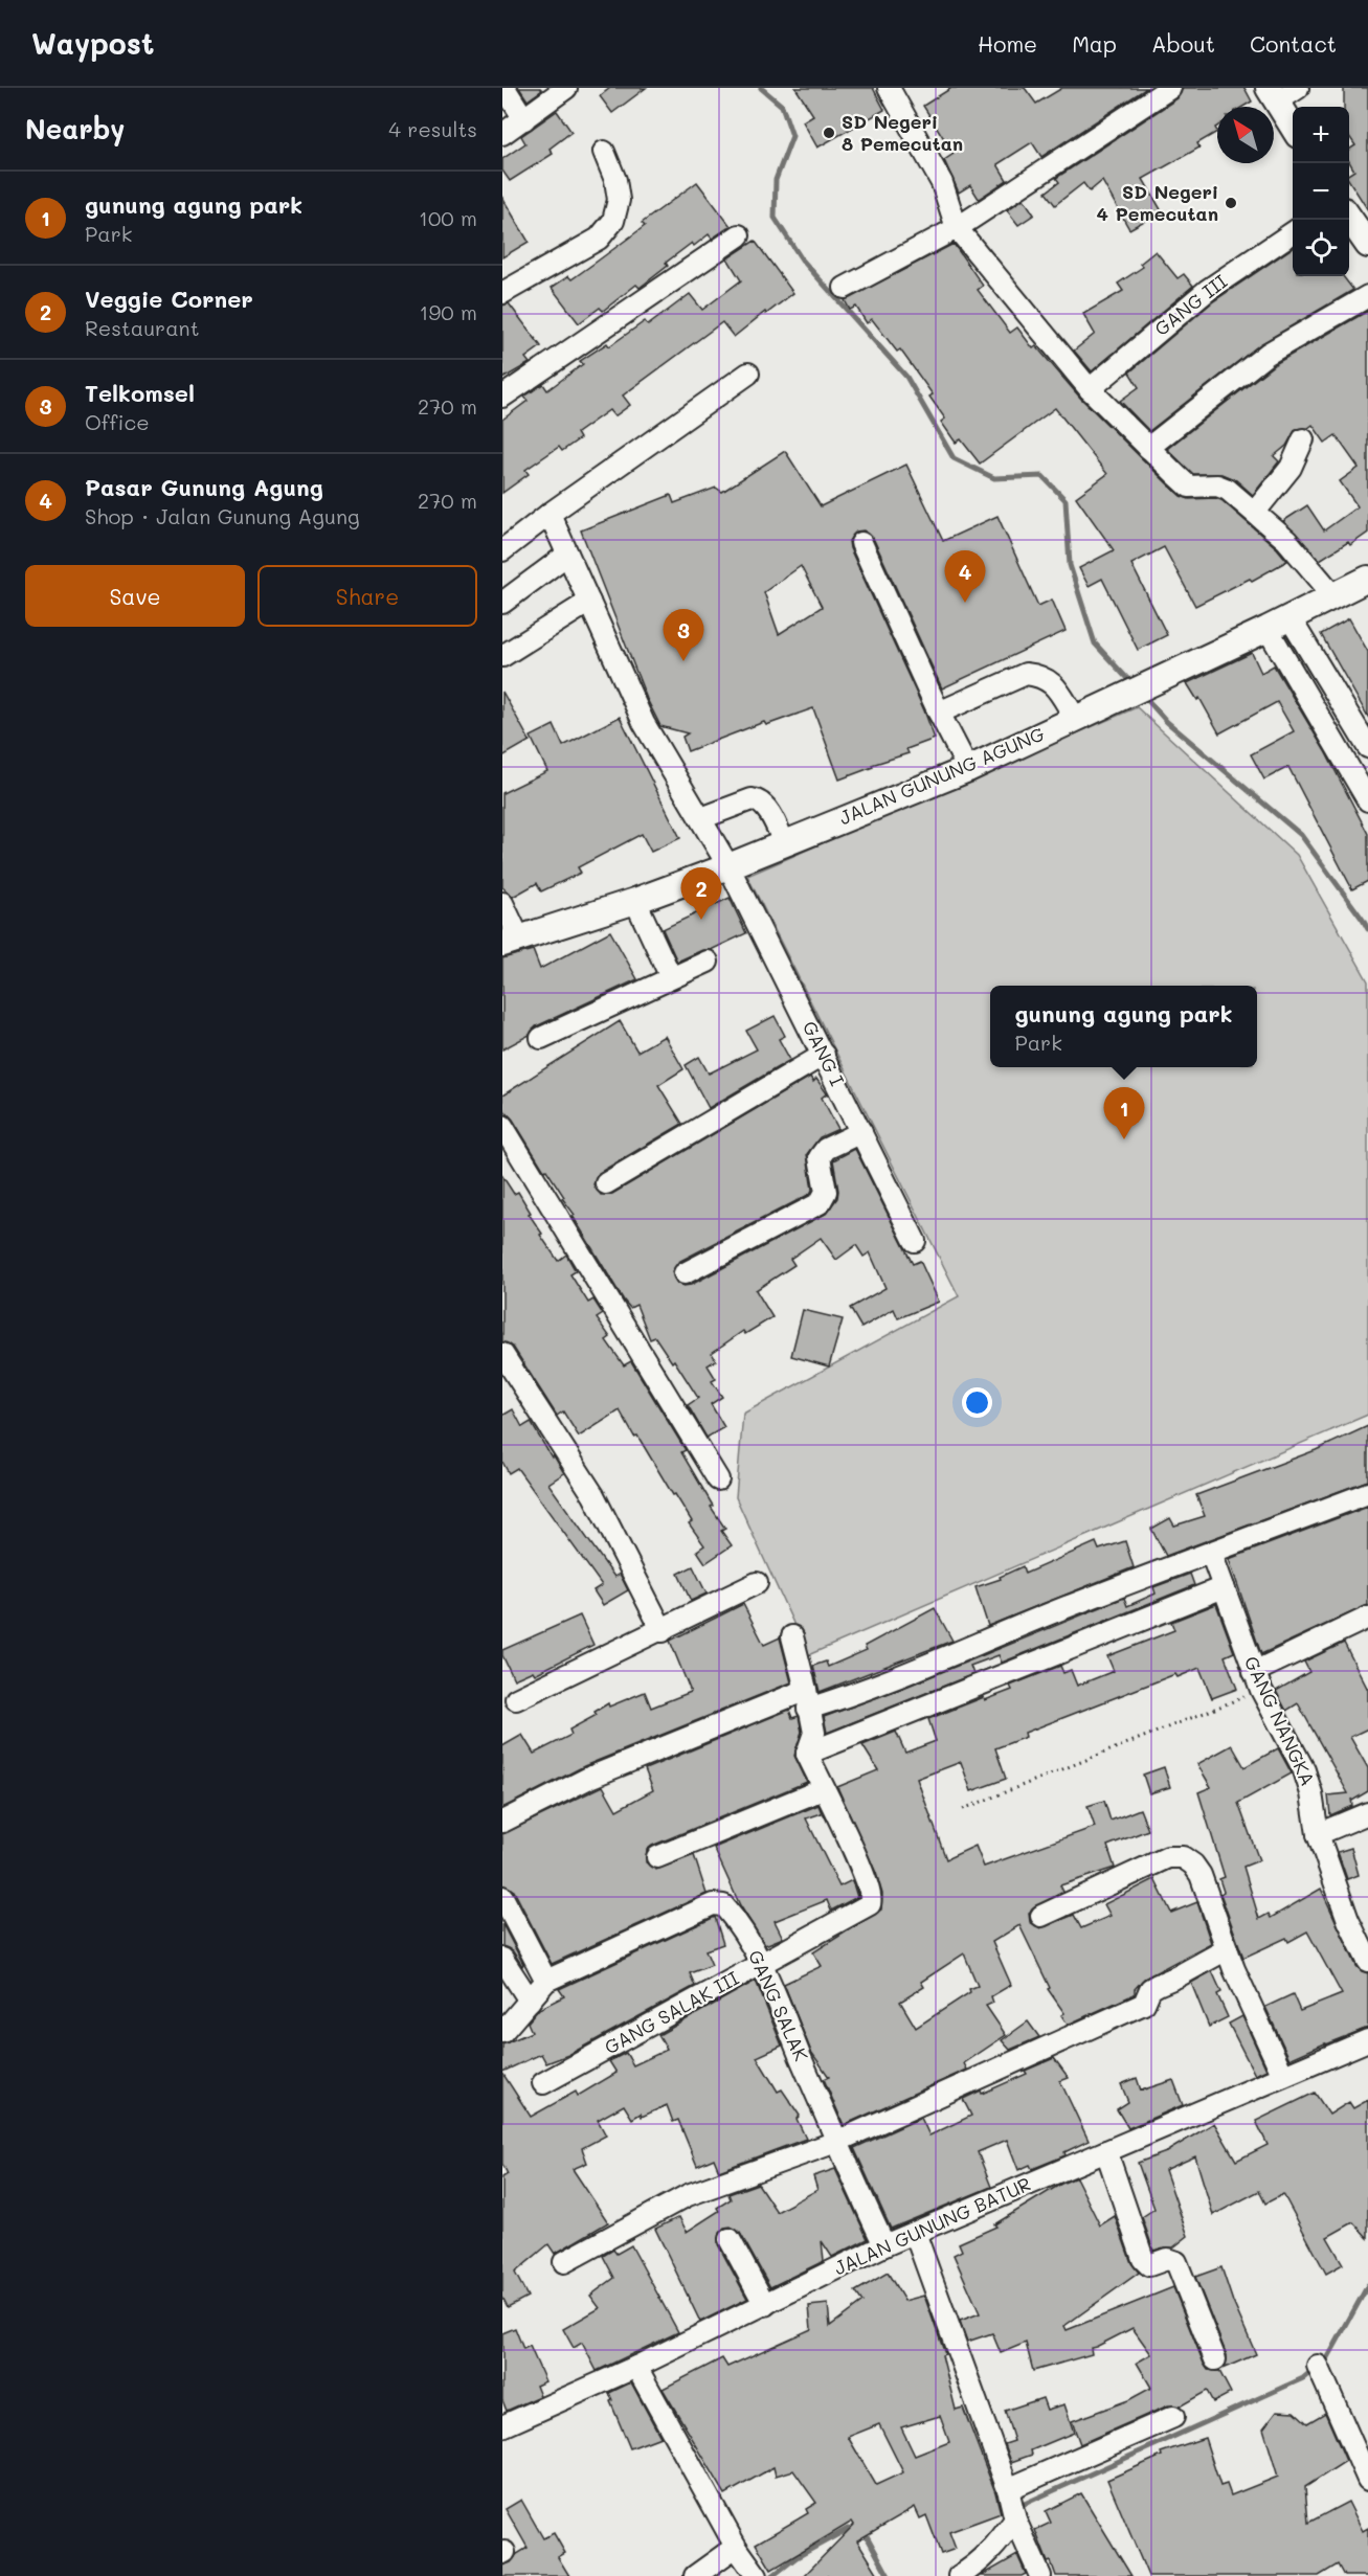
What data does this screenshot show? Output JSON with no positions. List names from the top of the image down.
{
  "streets": {
    "main road": ["JALAN GUNUNG AGUNG"],
    "street": [
      "GANG III",
      "GANG I",
      "GANG NANGKA",
      "GANG SALAK",
      "GANG SALAK III",
      "JALAN GUNUNG BATUR"
    ]
  },
  "crossings": [
    ["JALAN GUNUNG AGUNG", "GANG I"],
    ["GANG SALAK", "GANG SALAK III"],
    ["GANG SALAK", "JALAN GUNUNG BATUR"]
  ],
  "places": ["SD Negeri 8 Pemecutan", "SD Negeri 4 Pemecutan"],
  "north": "top left",
  "page": {
    "header": "Waypost",
    "nav": [
      "Home",
      "Map",
      "About",
      "Contact"
    ],
    "heading": ["Nearby", "4 results"],
    "map_buttons": ["+", "−"],
    "list": [
      {
        "mark": "1",
        "name": "gunung agung park",
        "note": "Park",
        "value": "100 m"
      },
      {
        "mark": "2",
        "name": "Veggie Corner",
        "note": "Restaurant",
        "value": "190 m"
      },
      {
        "mark": "3",
        "name": "Telkomsel",
        "note": "Office",
        "value": "270 m"
      },
      {
        "mark": "4",
        "name": "Pasar Gunung Agung",
        "note": "Shop · Jalan Gunung Agung",
        "value": "270 m"
      }
    ],
    "buttons": ["Save", "Share"],
    "pins": [
      "4",
      "3",
      "2",
      "1"
    ],
    "popup": ["gunung agung park", "Park"]
  }
}
